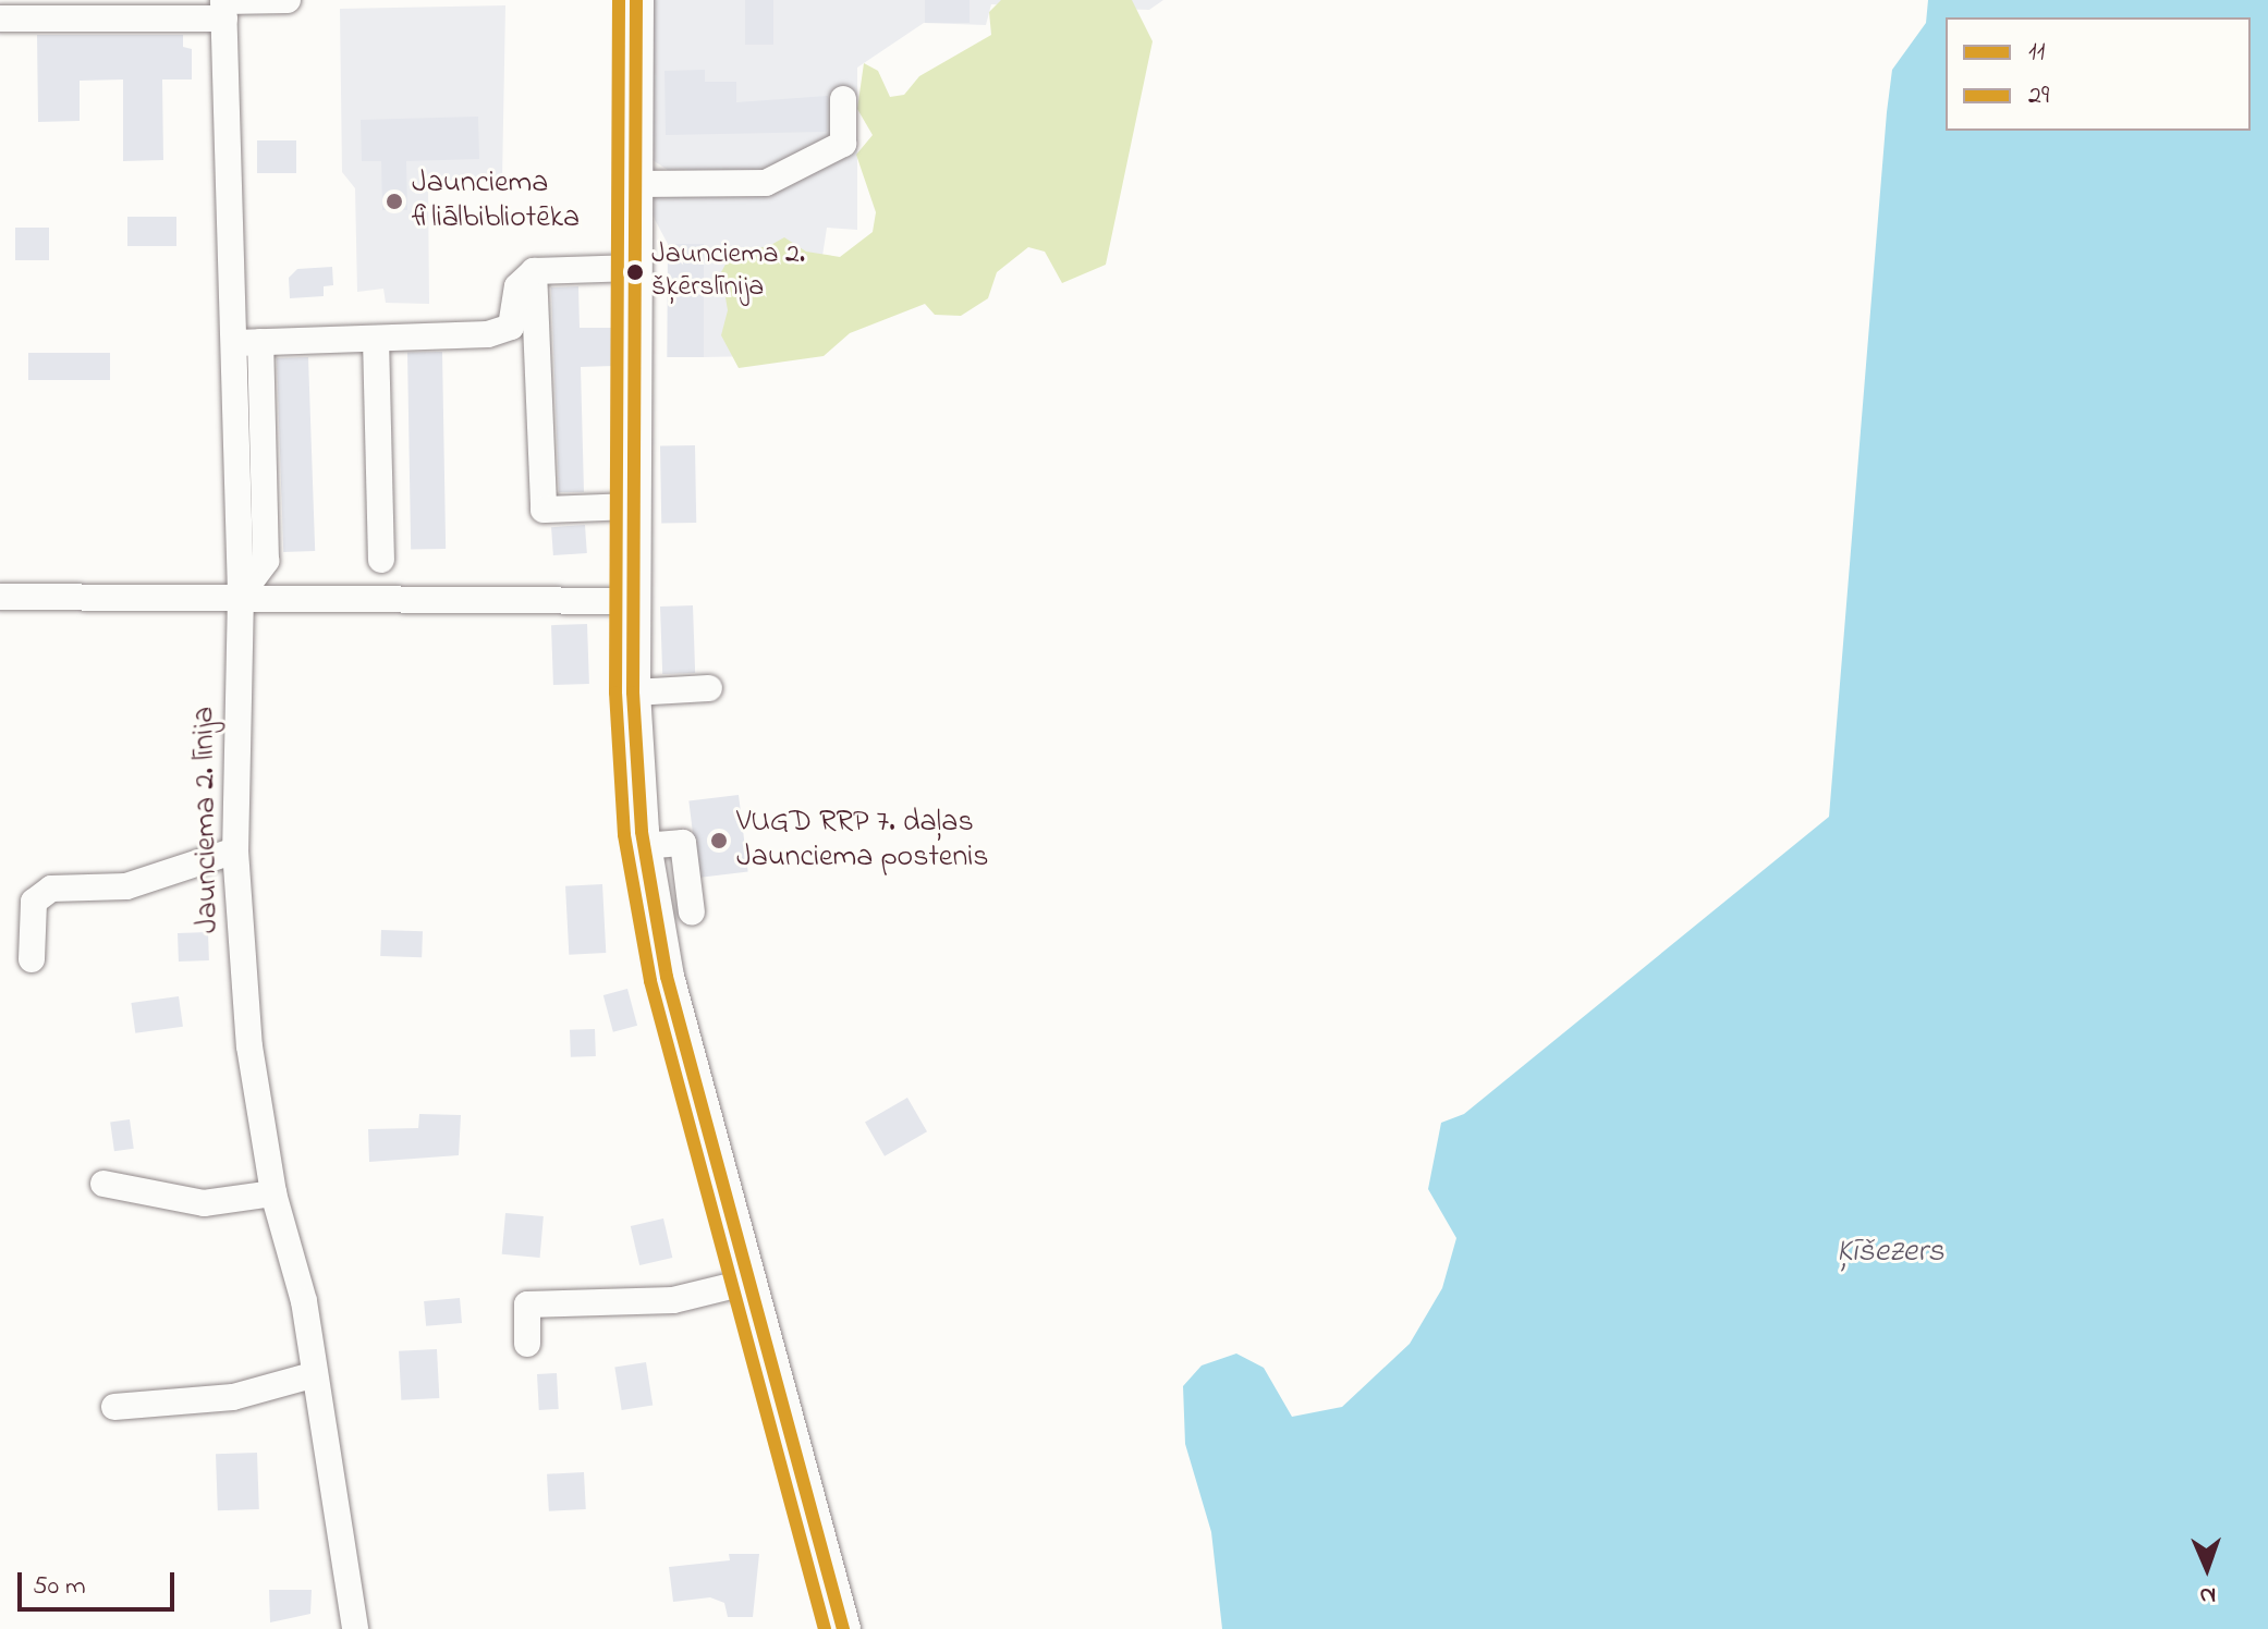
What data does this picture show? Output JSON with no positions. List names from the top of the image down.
{
  "streets": {
    "street": ["Jaunciema 2. līnija"]
  },
  "water": ["Ķīšezers"],
  "places": ["Jaunciema filiālbibliotēka", "Jaunciema 2. šķērslīnija", "VUGD RRP 7. daļas Jaunciema postenis"],
  "lines": ["transit line 11", "transit line 29"],
  "legend": ["11", "29"],
  "scale_bar": "50 m",
  "north": "bottom"
}
